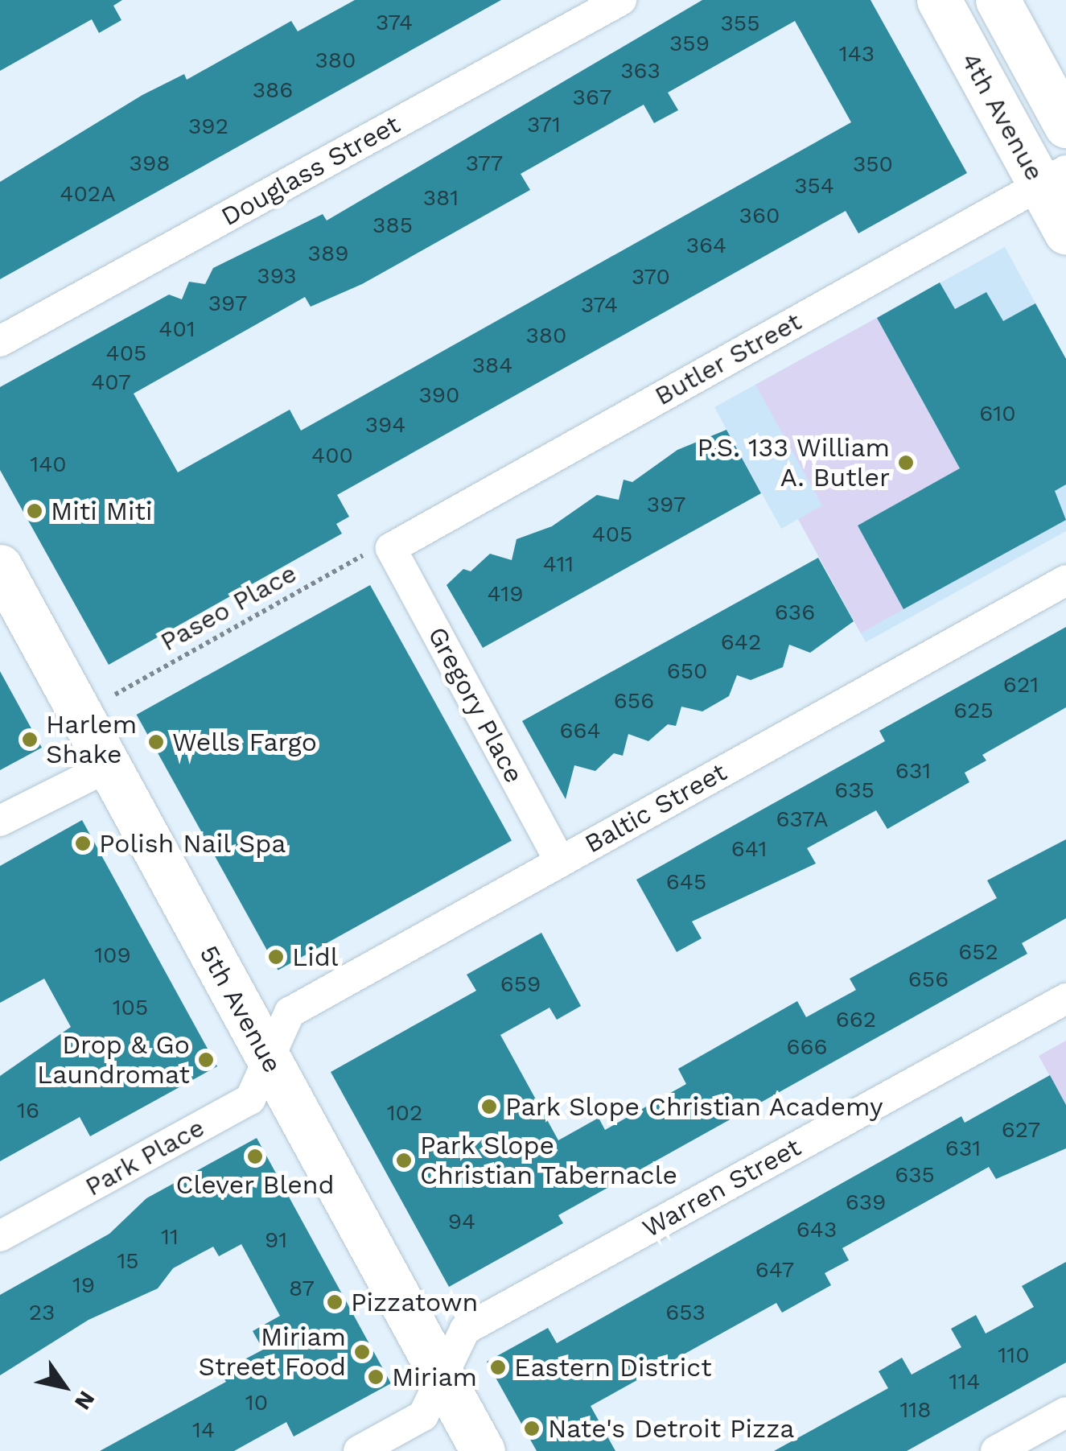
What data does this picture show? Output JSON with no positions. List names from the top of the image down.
{
  "streets": {
    "street": [
      "4th Avenue",
      "Douglass Street",
      "Butler Street",
      "Gregory Place",
      "Baltic Street",
      "5th Avenue",
      "Park Place",
      "Warren Street"
    ],
    "path": ["Paseo Place"]
  },
  "crossings": [
    ["4th Avenue", "Butler Street"],
    ["Butler Street", "Paseo Place"],
    ["Butler Street", "Gregory Place"],
    ["Paseo Place", "Gregory Place"],
    ["Gregory Place", "Baltic Street"],
    ["Baltic Street", "5th Avenue"],
    ["Baltic Street", "Park Place"],
    ["5th Avenue", "Park Place"],
    ["5th Avenue", "Warren Street"]
  ],
  "places": [
    "P.S. 133 William A. Butler",
    "Miti Miti",
    "Harlem Shake",
    "Wells Fargo",
    "Polish Nail Spa",
    "Lidl",
    "Drop & Go Laundromat",
    "Park Slope Christian Academy",
    "Clever Blend",
    "Park Slope Christian Tabernacle",
    "Pizzatown",
    "Miriam Street Food",
    "Eastern District",
    "Miriam",
    "Nate's Detroit Pizza"
  ],
  "house_numbers": [
    "374",
    "355",
    "359",
    "143",
    "380",
    "363",
    "386",
    "367",
    "371",
    "392",
    "398",
    "377",
    "350",
    "354",
    "402A",
    "381",
    "360",
    "385",
    "364",
    "389",
    "393",
    "370",
    "397",
    "374",
    "401",
    "380",
    "405",
    "384",
    "407",
    "390",
    "610",
    "394",
    "400",
    "140",
    "397",
    "405",
    "411",
    "419",
    "636",
    "642",
    "650",
    "621",
    "656",
    "625",
    "664",
    "631",
    "635",
    "637A",
    "641",
    "645",
    "652",
    "109",
    "656",
    "659",
    "105",
    "662",
    "666",
    "16",
    "102",
    "627",
    "631",
    "635",
    "639",
    "94",
    "643",
    "11",
    "91",
    "15",
    "647",
    "19",
    "87",
    "23",
    "653",
    "110",
    "114",
    "10",
    "118",
    "14"
  ],
  "north": "bottom right"
}
